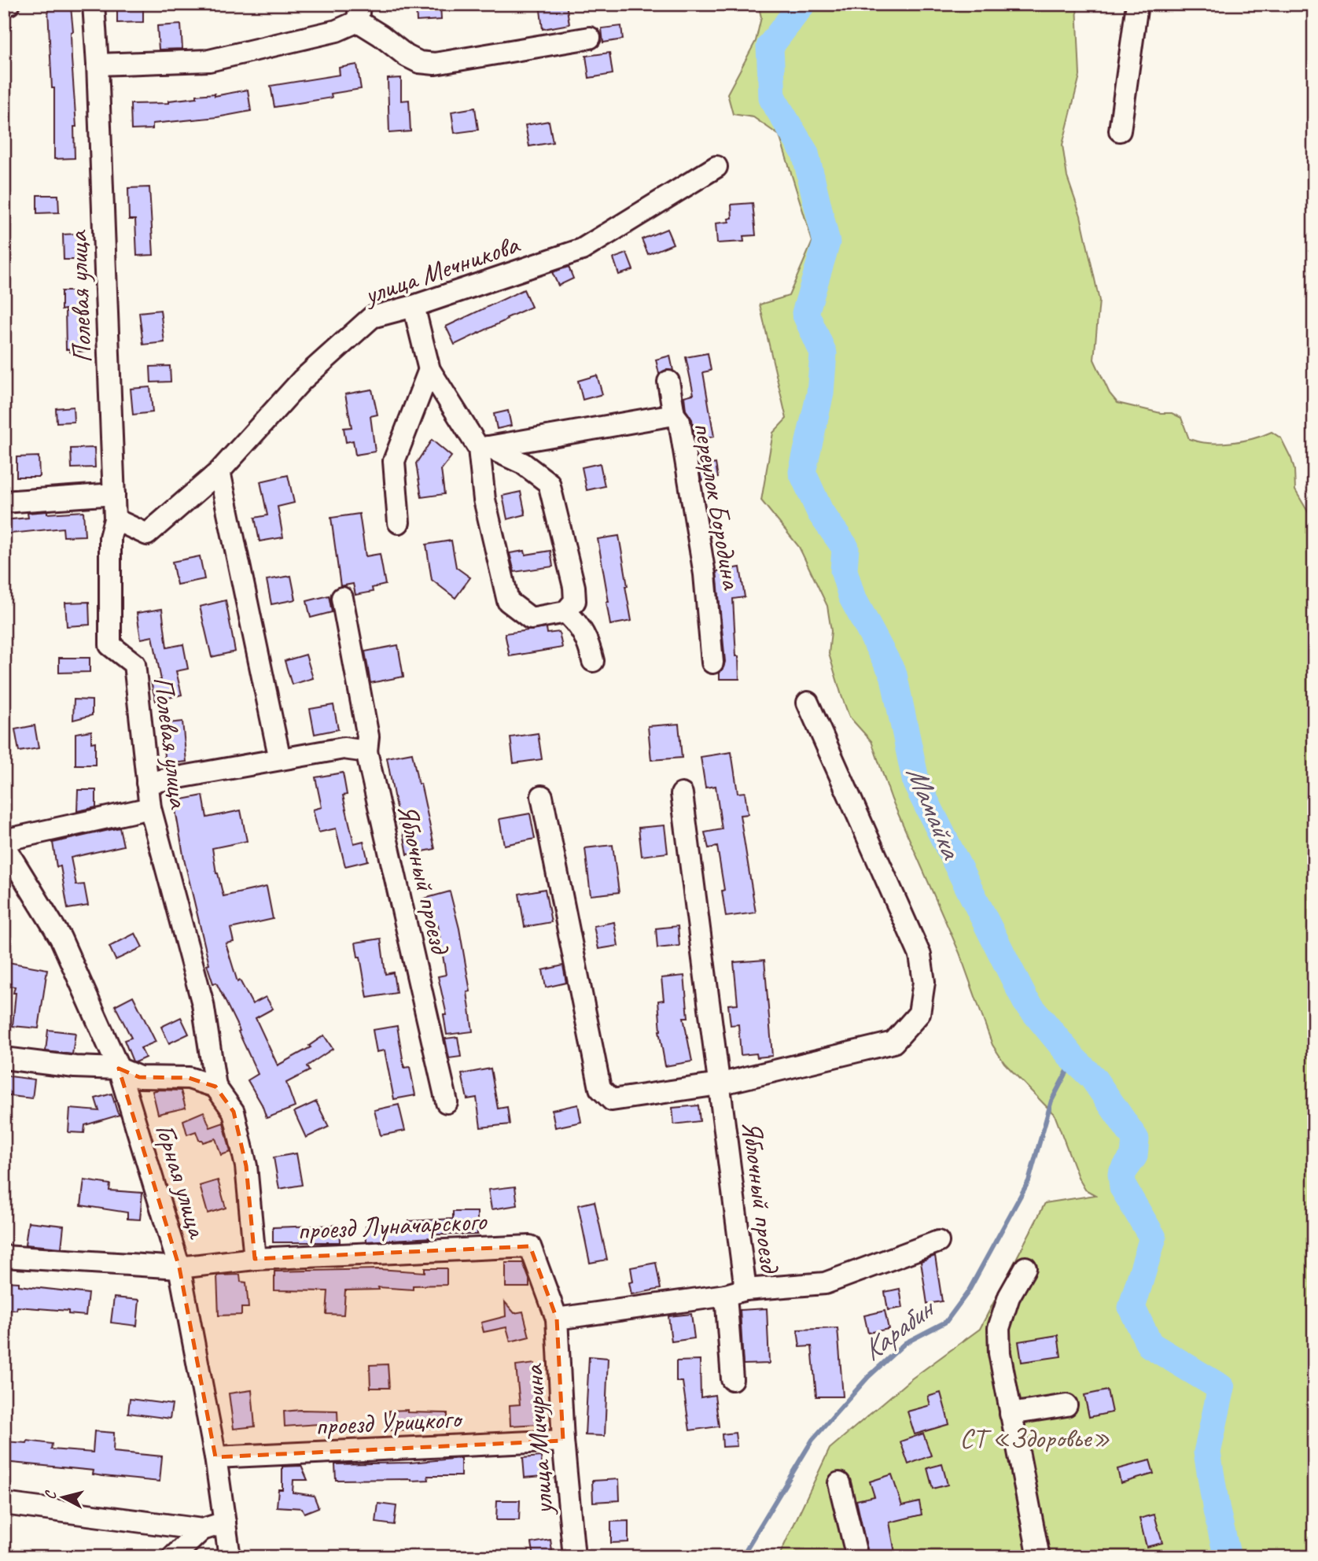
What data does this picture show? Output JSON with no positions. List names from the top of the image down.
{
  "streets": {
    "street": [
      "улица Мечникова",
      "Полевая улица",
      "переулок Бородина",
      "Яблочный проезд",
      "Горная улица",
      "проезд Луначарского",
      "проезд Урицкого",
      "улица Мичурина"
    ]
  },
  "crossings": [
    ["улица Мечникова", "Полевая улица"],
    ["Полевая улица", "проезд Луначарского"],
    ["Яблочный проезд", "проезд Луначарского"],
    ["Яблочный проезд", "улица Мичурина"],
    ["Горная улица", "проезд Луначарского"],
    ["Горная улица", "проезд Урицкого"],
    ["проезд Луначарского", "улица Мичурина"],
    ["проезд Урицкого", "улица Мичурина"]
  ],
  "water": ["Мамайка", "Карабин"],
  "parks": ["СТ «Здоровье»"],
  "north": "left"
}
